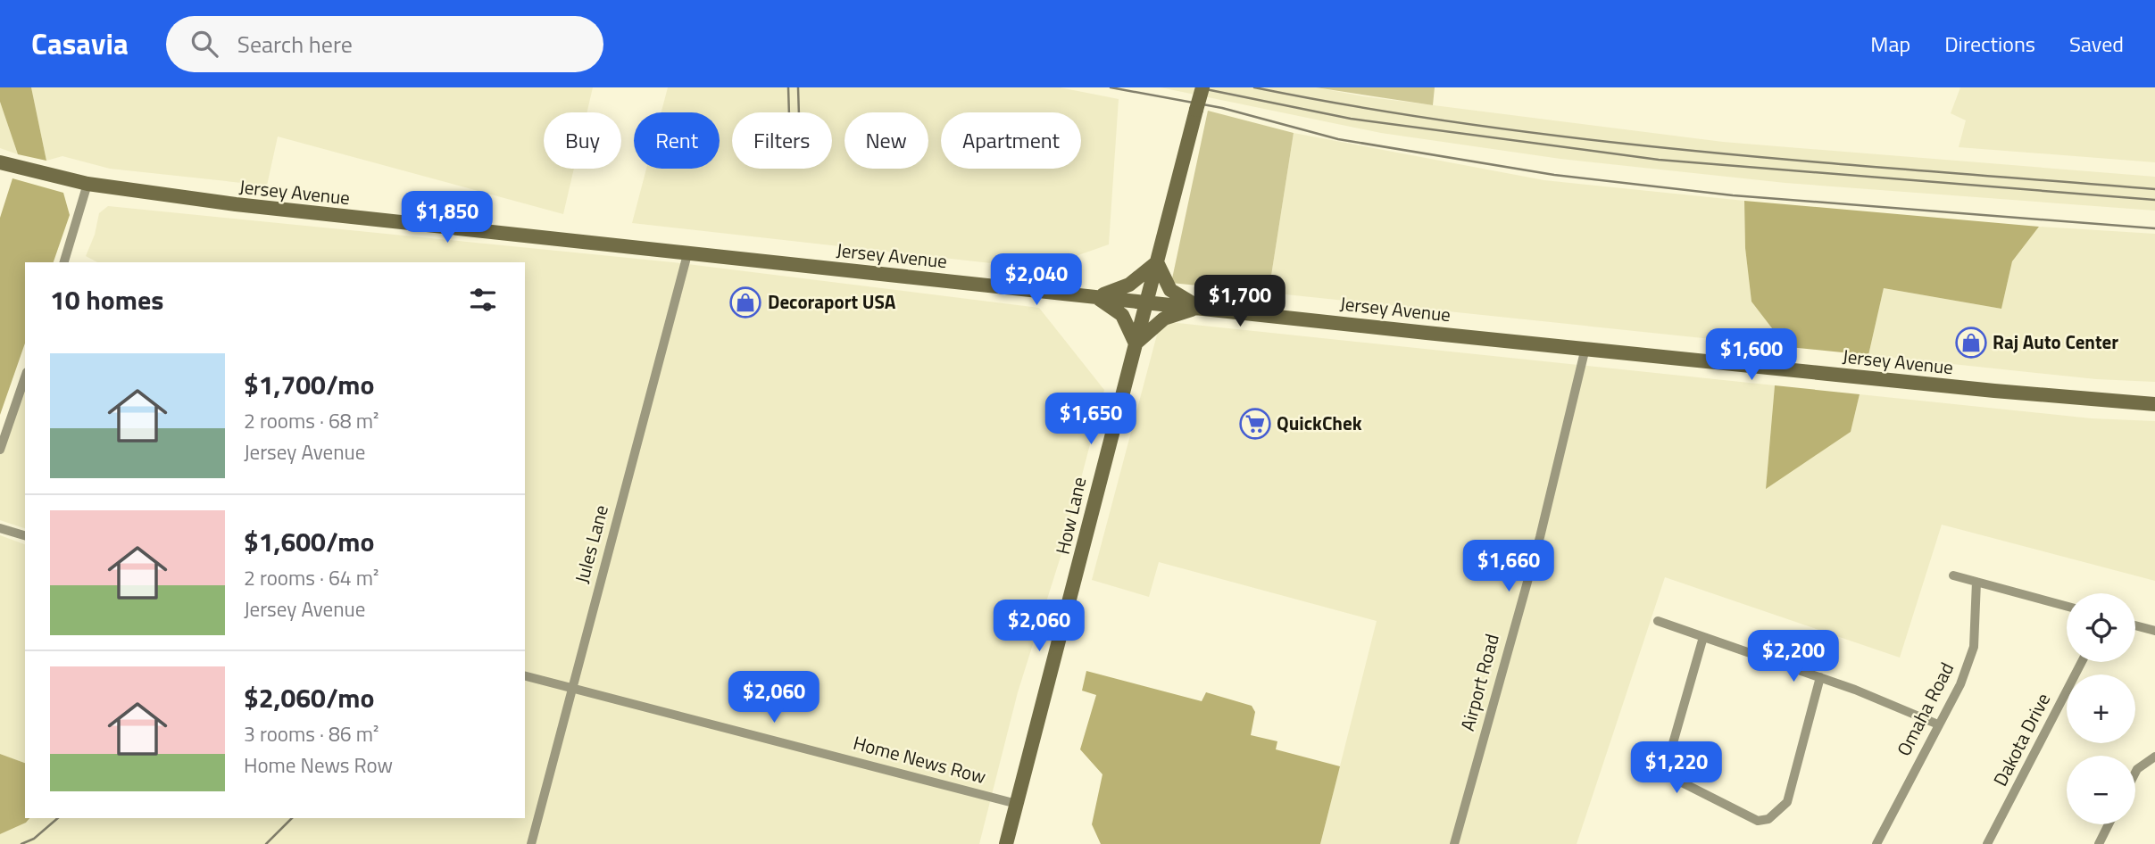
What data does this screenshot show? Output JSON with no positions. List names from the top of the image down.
{
  "streets": {
    "main road": ["Jersey Avenue", "How Lane"],
    "street": [
      "Jules Lane",
      "Airport Road",
      "Omaha Road",
      "Dakota Drive",
      "Home News Row"
    ]
  },
  "crossings": [
    ["Jersey Avenue", "How Lane"],
    ["Jersey Avenue", "Jules Lane"],
    ["Jersey Avenue", "Airport Road"],
    ["How Lane", "Home News Row"],
    ["Jules Lane", "Home News Row"]
  ],
  "places": {
    "shop": ["Decoraport USA", "Raj Auto Center"],
    "supermarket": ["QuickChek"]
  },
  "page": {
    "header": "Casavia",
    "search": "Search here",
    "nav": ["Map", "Directions", "Saved"],
    "chip": [
      "Buy",
      "Rent",
      "Filters",
      "New",
      "Apartment"
    ],
    "price": [
      "$1,850",
      "$2,040",
      "$1,700",
      "$1,600",
      "$1,650",
      "$1,660",
      "$2,060",
      "$2,200",
      "$2,060",
      "$1,220"
    ],
    "heading": "10 homes",
    "list": [
      {
        "name": "$1,700/mo",
        "note": "2 rooms · 68 m² · Jersey Avenue"
      },
      {
        "name": "$1,600/mo",
        "note": "2 rooms · 64 m² · Jersey Avenue"
      },
      {
        "name": "$2,060/mo",
        "note": "3 rooms · 86 m² · Home News Row"
      }
    ],
    "map_buttons": ["+", "−"]
  }
}
